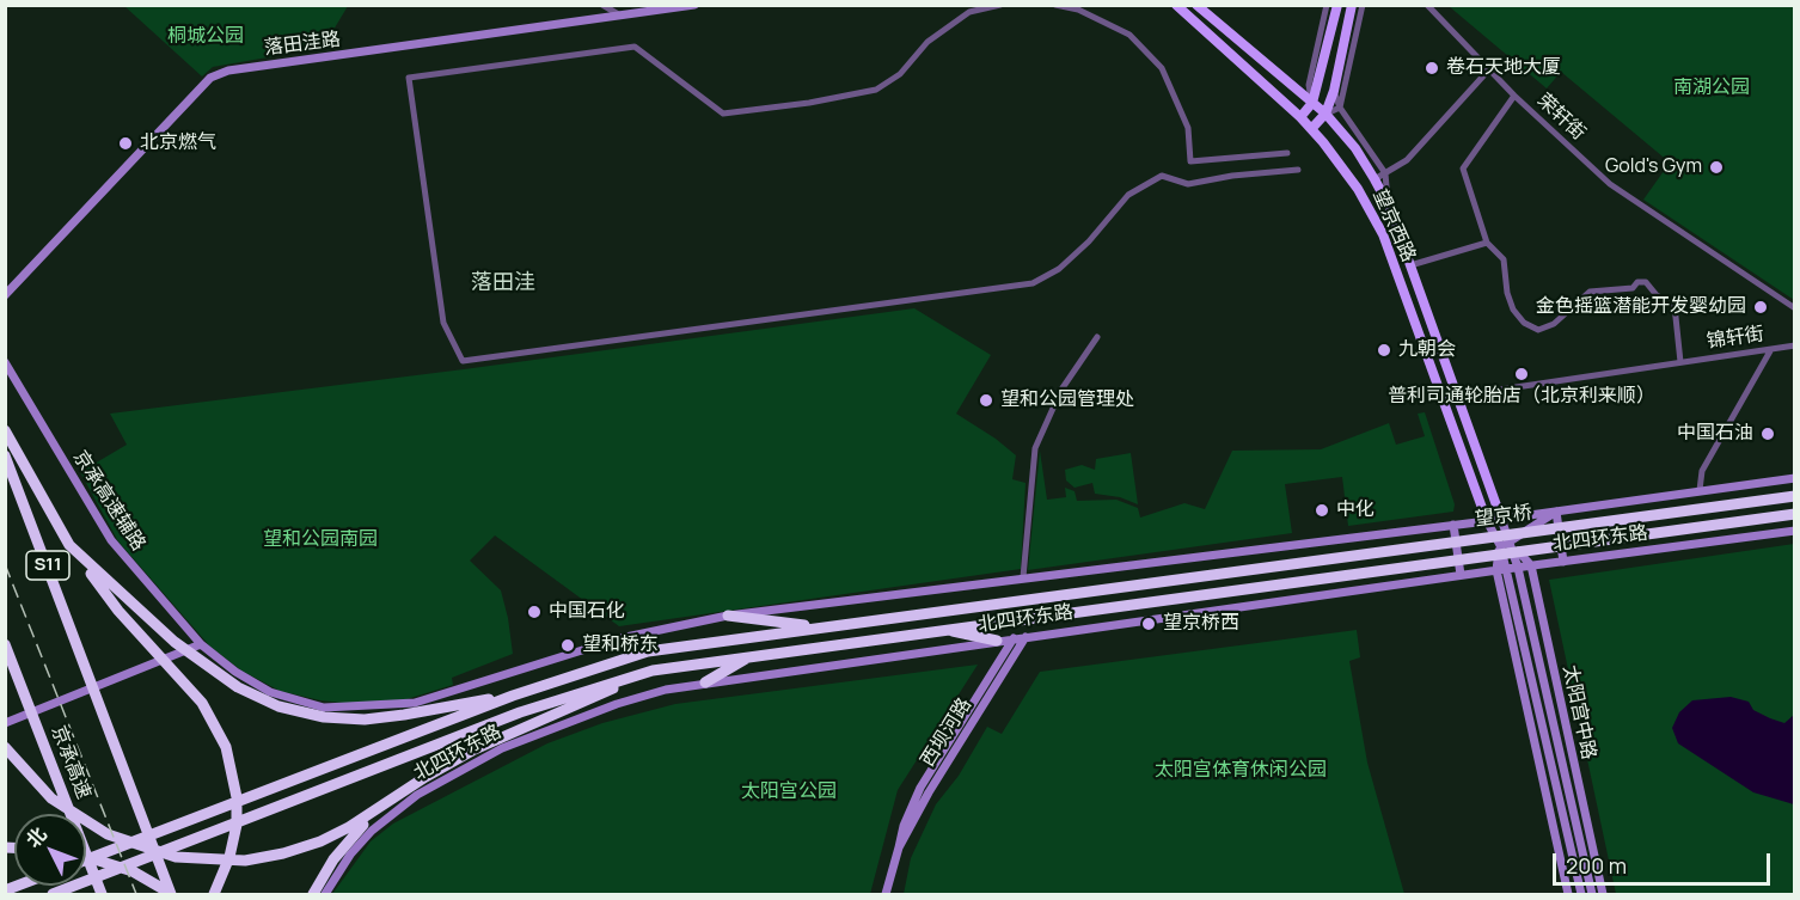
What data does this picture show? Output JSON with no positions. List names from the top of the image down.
{
  "streets": {
    "highway": [
      "望京桥",
      "北四环东路",
      "S11",
      "京承高速"
    ],
    "main road": ["望京西路"],
    "street": [
      "落田洼路",
      "荣轩街",
      "锦轩街",
      "京承高速辅路",
      "太阳宫中路",
      "西坝河路"
    ]
  },
  "crossings": [
    ["望京西路", "北四环东路"],
    ["望京西路", "太阳宫中路"],
    ["京承高速辅路", "北四环东路"],
    ["望京桥", "北四环东路"],
    ["北四环东路", "太阳宫中路"],
    ["北四环东路", "西坝河路"]
  ],
  "districts": ["落田洼"],
  "parks": [
    "桐城公园",
    "南湖公园",
    "望和公园南园",
    "太阳宫体育休闲公园",
    "太阳宫公园"
  ],
  "places": [
    "卷石天地大厦",
    "北京燃气",
    "Gold's Gym",
    "金色摇篮潜能开发婴幼园",
    "九朝会",
    "普利司通轮胎店（北京利来顺）",
    "望和公园管理处",
    "中国石油",
    "中化",
    "中国石化",
    "望京桥西",
    "望和桥东"
  ],
  "scale_bar": "200 m",
  "north": "top left"
}
